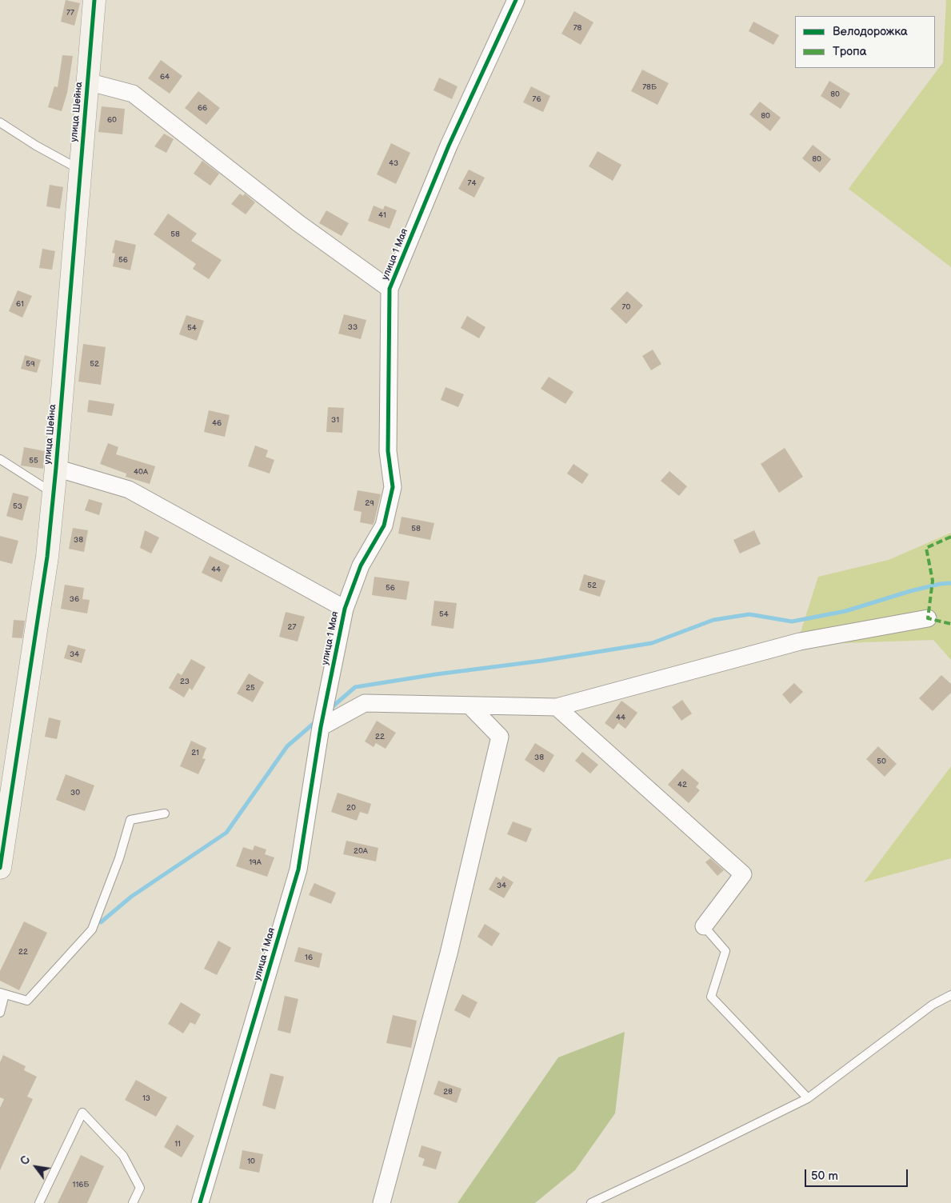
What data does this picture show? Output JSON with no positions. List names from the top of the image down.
{
  "streets": {
    "street": ["улица Шейна", "улица 1 Мая"]
  },
  "house_numbers": [
    "77",
    "78",
    "64",
    "78Б",
    "80",
    "76",
    "66",
    "80",
    "60",
    "80",
    "43",
    "74",
    "41",
    "58",
    "56",
    "61",
    "70",
    "33",
    "54",
    "59",
    "52",
    "31",
    "46",
    "55",
    "40А",
    "29",
    "53",
    "58",
    "38",
    "44",
    "52",
    "56",
    "36",
    "54",
    "27",
    "34",
    "23",
    "25",
    "44",
    "22",
    "21",
    "38",
    "50",
    "42",
    "30",
    "20",
    "20А",
    "19А",
    "34",
    "22",
    "16",
    "28",
    "13",
    "11",
    "10",
    "116Б"
  ],
  "legend": ["Велодорожка", "Тропа"],
  "scale_bar": "50 m",
  "north": "top left"
}
